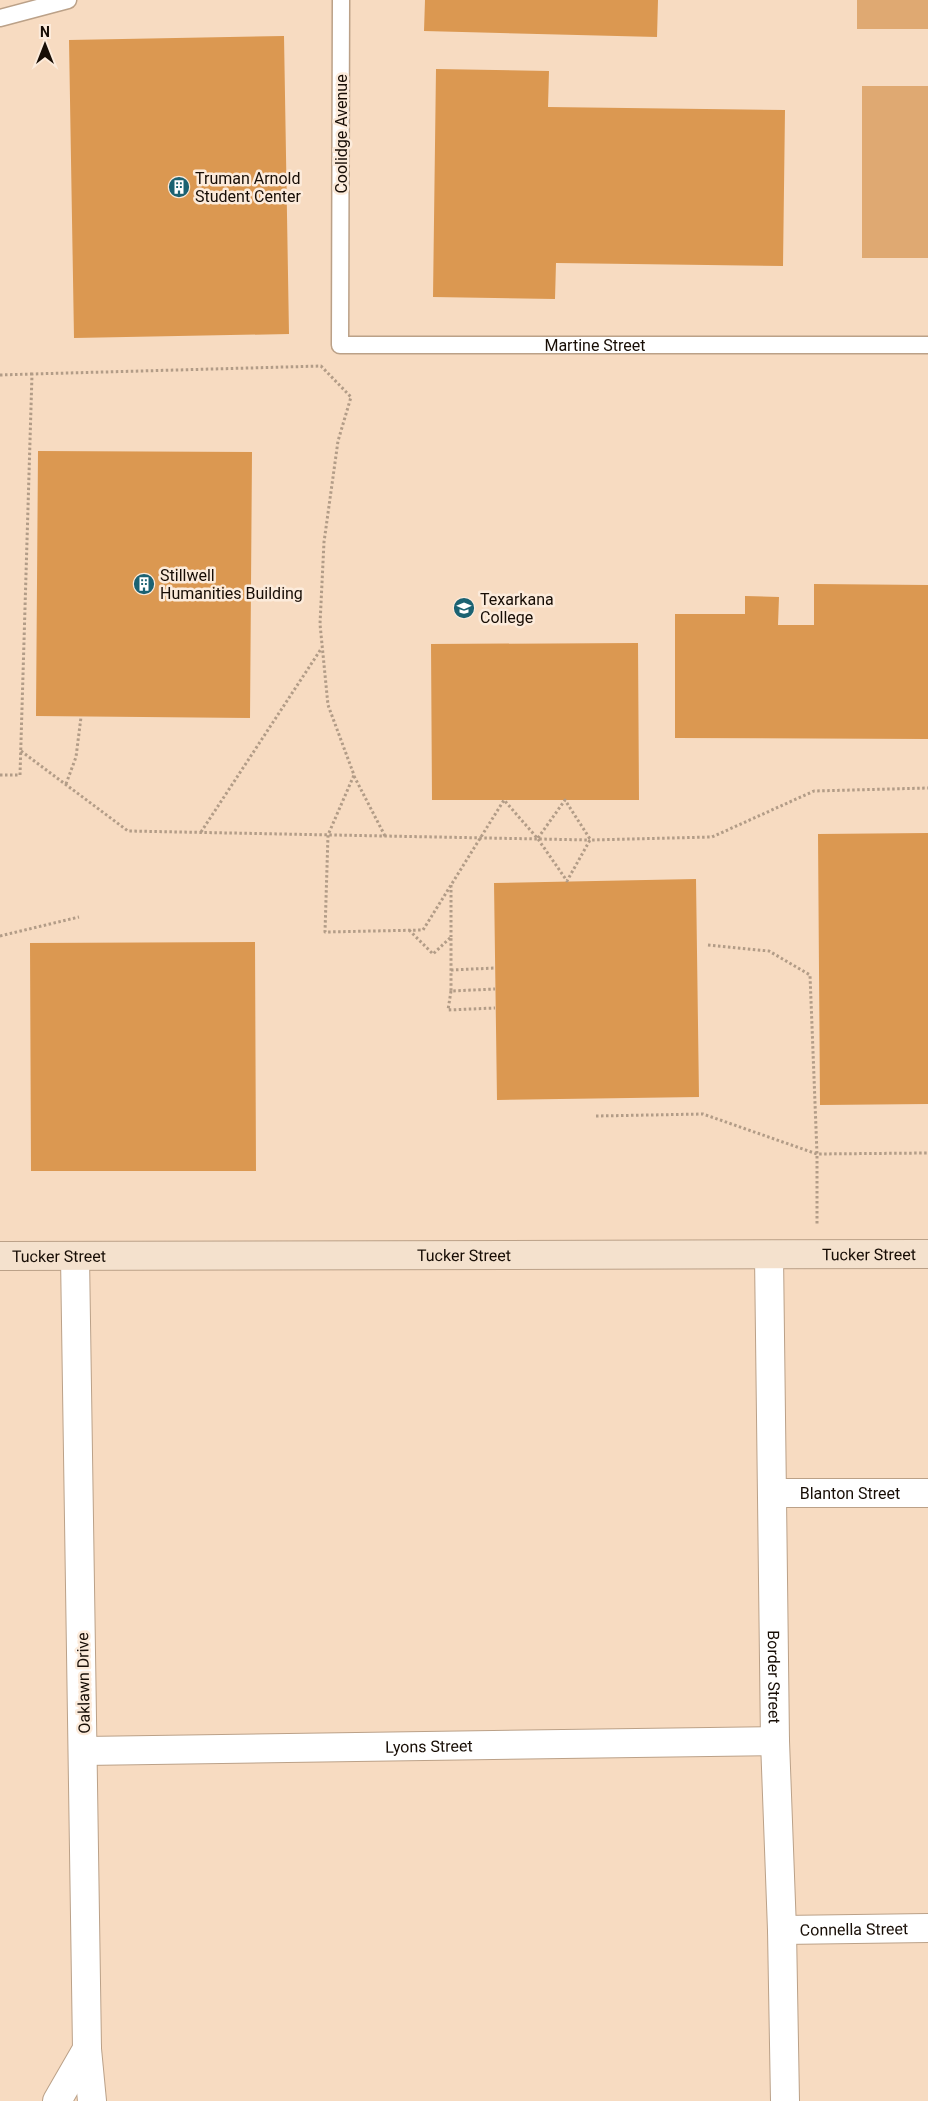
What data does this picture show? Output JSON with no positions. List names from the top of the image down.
{
  "streets": {
    "street": [
      "Tucker Street",
      "Blanton Street",
      "Border Street",
      "Oaklawn Drive",
      "Lyons Street",
      "Connella Street"
    ],
    "lane": ["Coolidge Avenue", "Martine Street"]
  },
  "crossings": [
    ["Coolidge Avenue", "Martine Street"],
    ["Tucker Street", "Border Street"],
    ["Tucker Street", "Oaklawn Drive"],
    ["Blanton Street", "Border Street"],
    ["Border Street", "Lyons Street"],
    ["Border Street", "Connella Street"],
    ["Oaklawn Drive", "Lyons Street"]
  ],
  "places": {
    "building": ["Truman Arnold Student Center", "Stillwell Humanities Building"],
    "school or university": ["Texarkana College"]
  },
  "north": "top"
}
